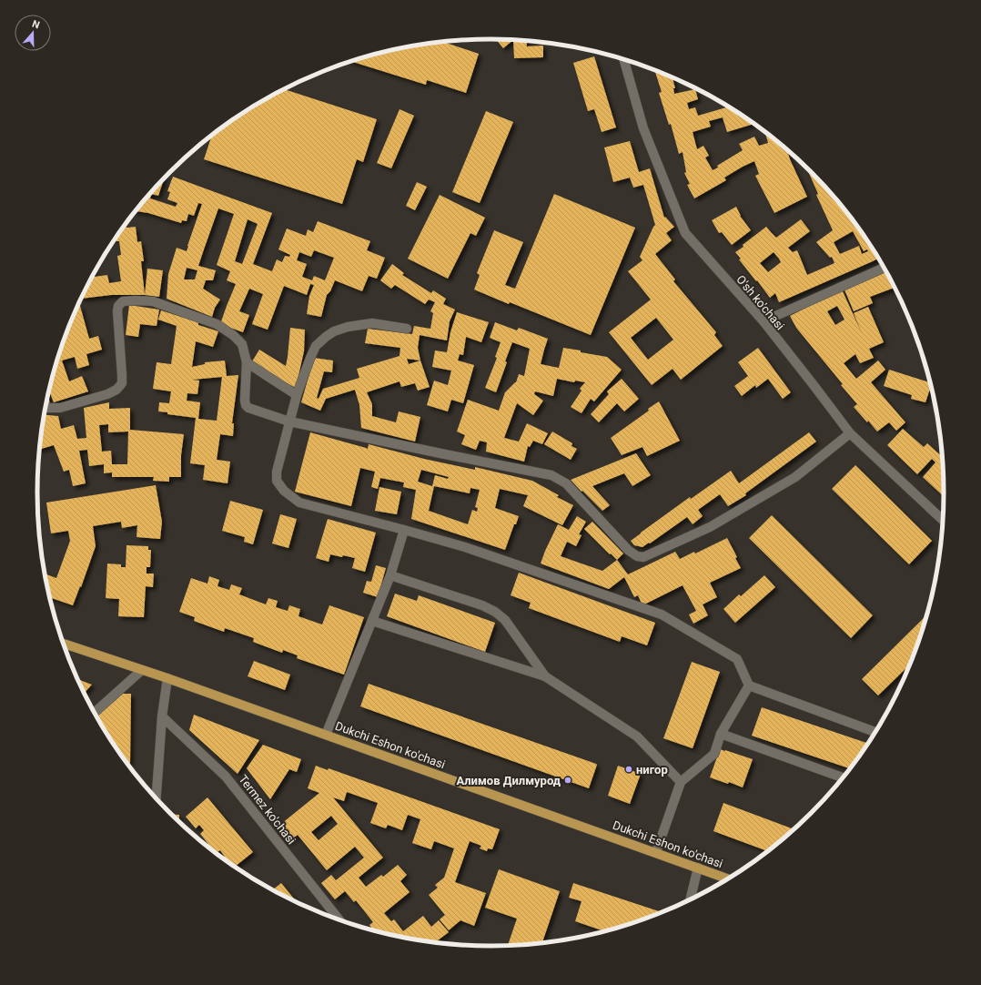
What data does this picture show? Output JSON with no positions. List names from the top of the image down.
{
  "streets": {
    "main road": ["Dukchi Eshon ko'chasi"],
    "street": ["O'sh ko'chasi", "Termez ko'chasi"]
  },
  "places": ["нигор", "Алимов Дилмурод"],
  "north": "top"
}
